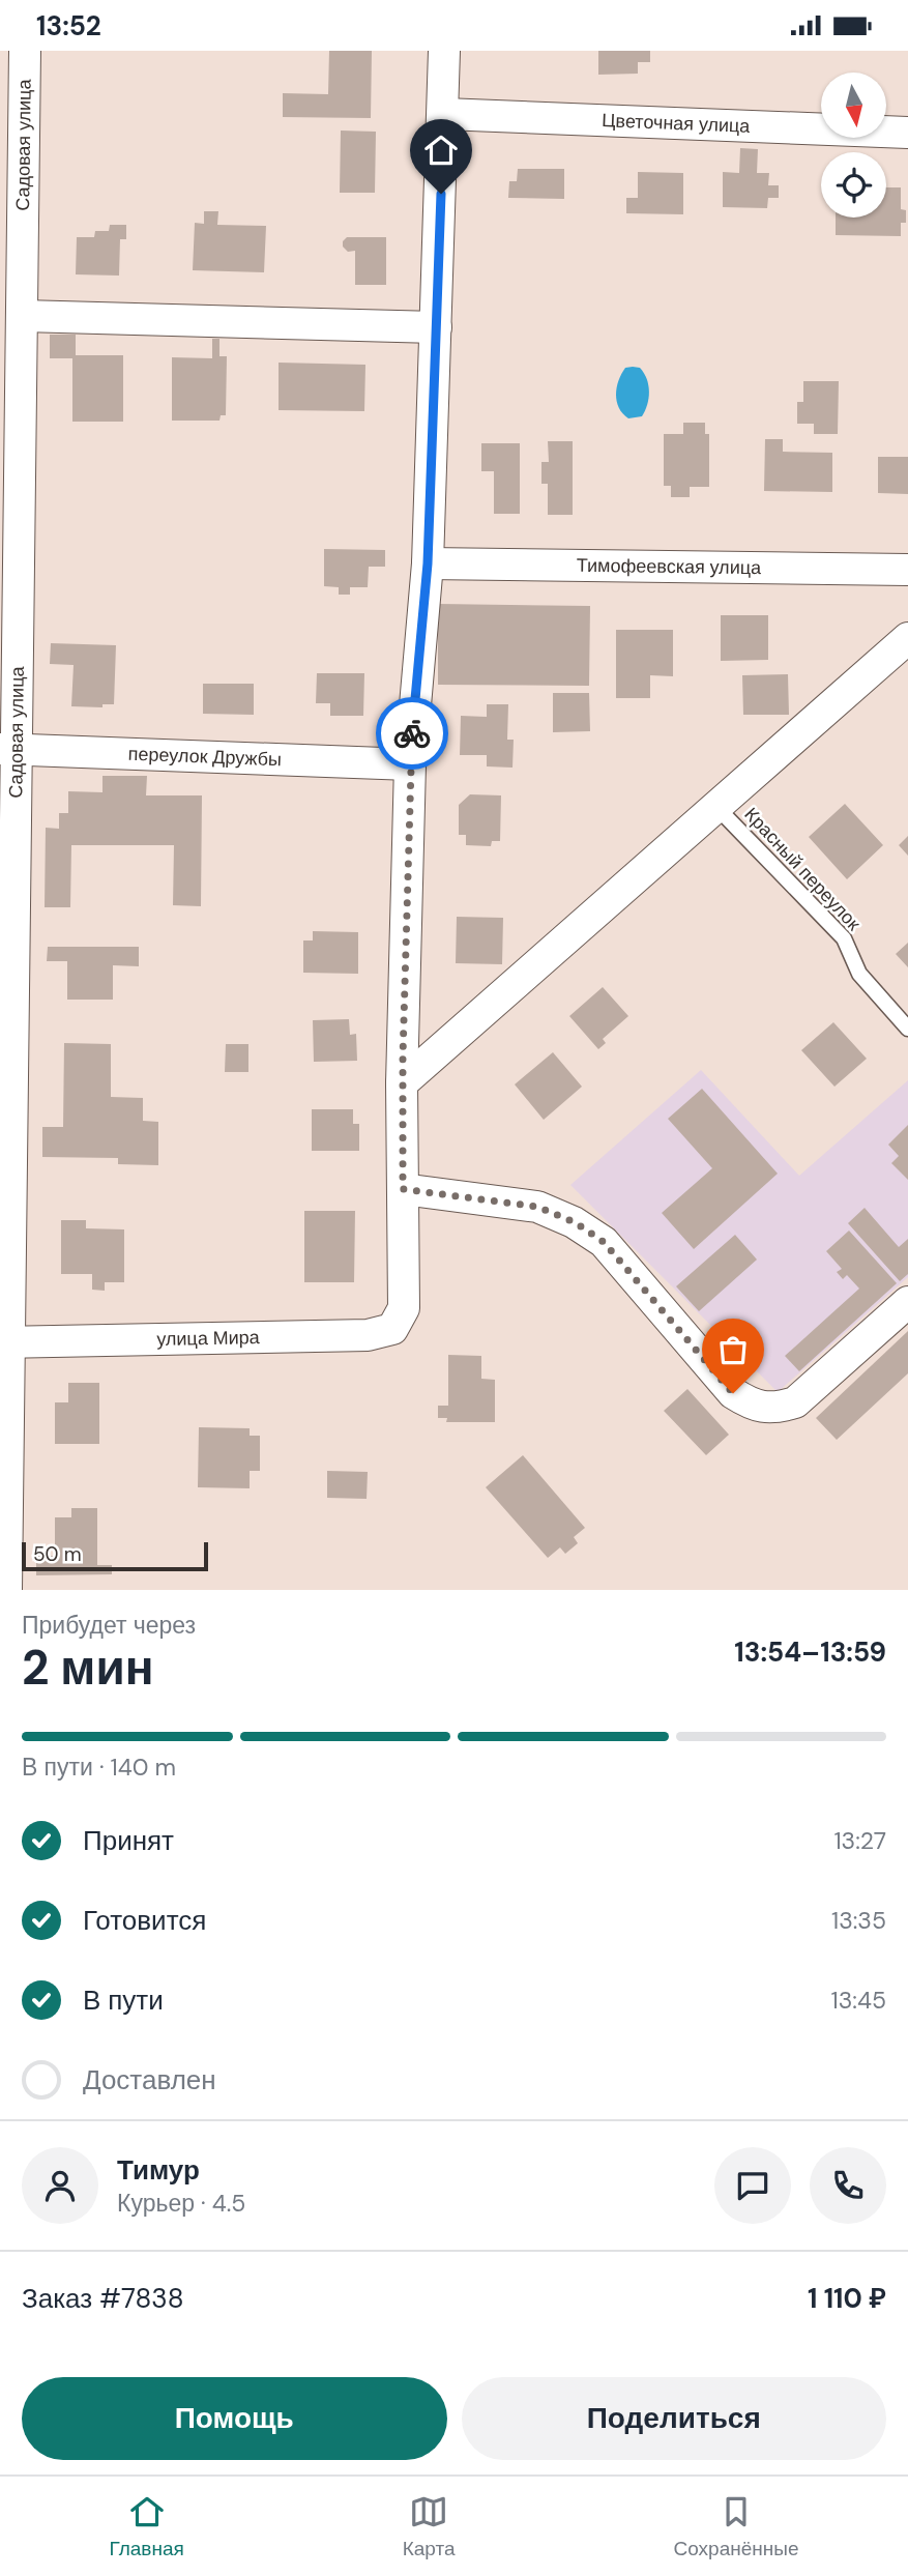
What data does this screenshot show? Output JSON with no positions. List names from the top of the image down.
{
  "streets": {
    "street": [
      "Цветочная улица",
      "Садовая улица",
      "Тимофеевская улица",
      "переулок Дружбы",
      "улица Мира"
    ],
    "lane": ["Красный переулок"]
  },
  "crossings": [
    ["Садовая улица", "переулок Дружбы"],
    ["Садовая улица", "улица Мира"]
  ],
  "scale_bar": "50 m",
  "north": "bottom",
  "page": {
    "status": "13:52",
    "scale": "50 m",
    "heading": ["2 мин", "Прибудет через", "13:54–13:59"],
    "panel": [
      "Тимур",
      "Курьер · 4.5",
      "Заказ #7838",
      "1 110 ₽"
    ],
    "bar": "В пути · 140 m",
    "list": [
      ["Принят", "13:27"],
      ["Готовится", "13:35"],
      ["В пути", "13:45"],
      "Доставлен"
    ],
    "buttons": ["Помощь", "Поделиться"],
    "tabs": ["Главная", "Карта", "Сохранённые"]
  }
}
